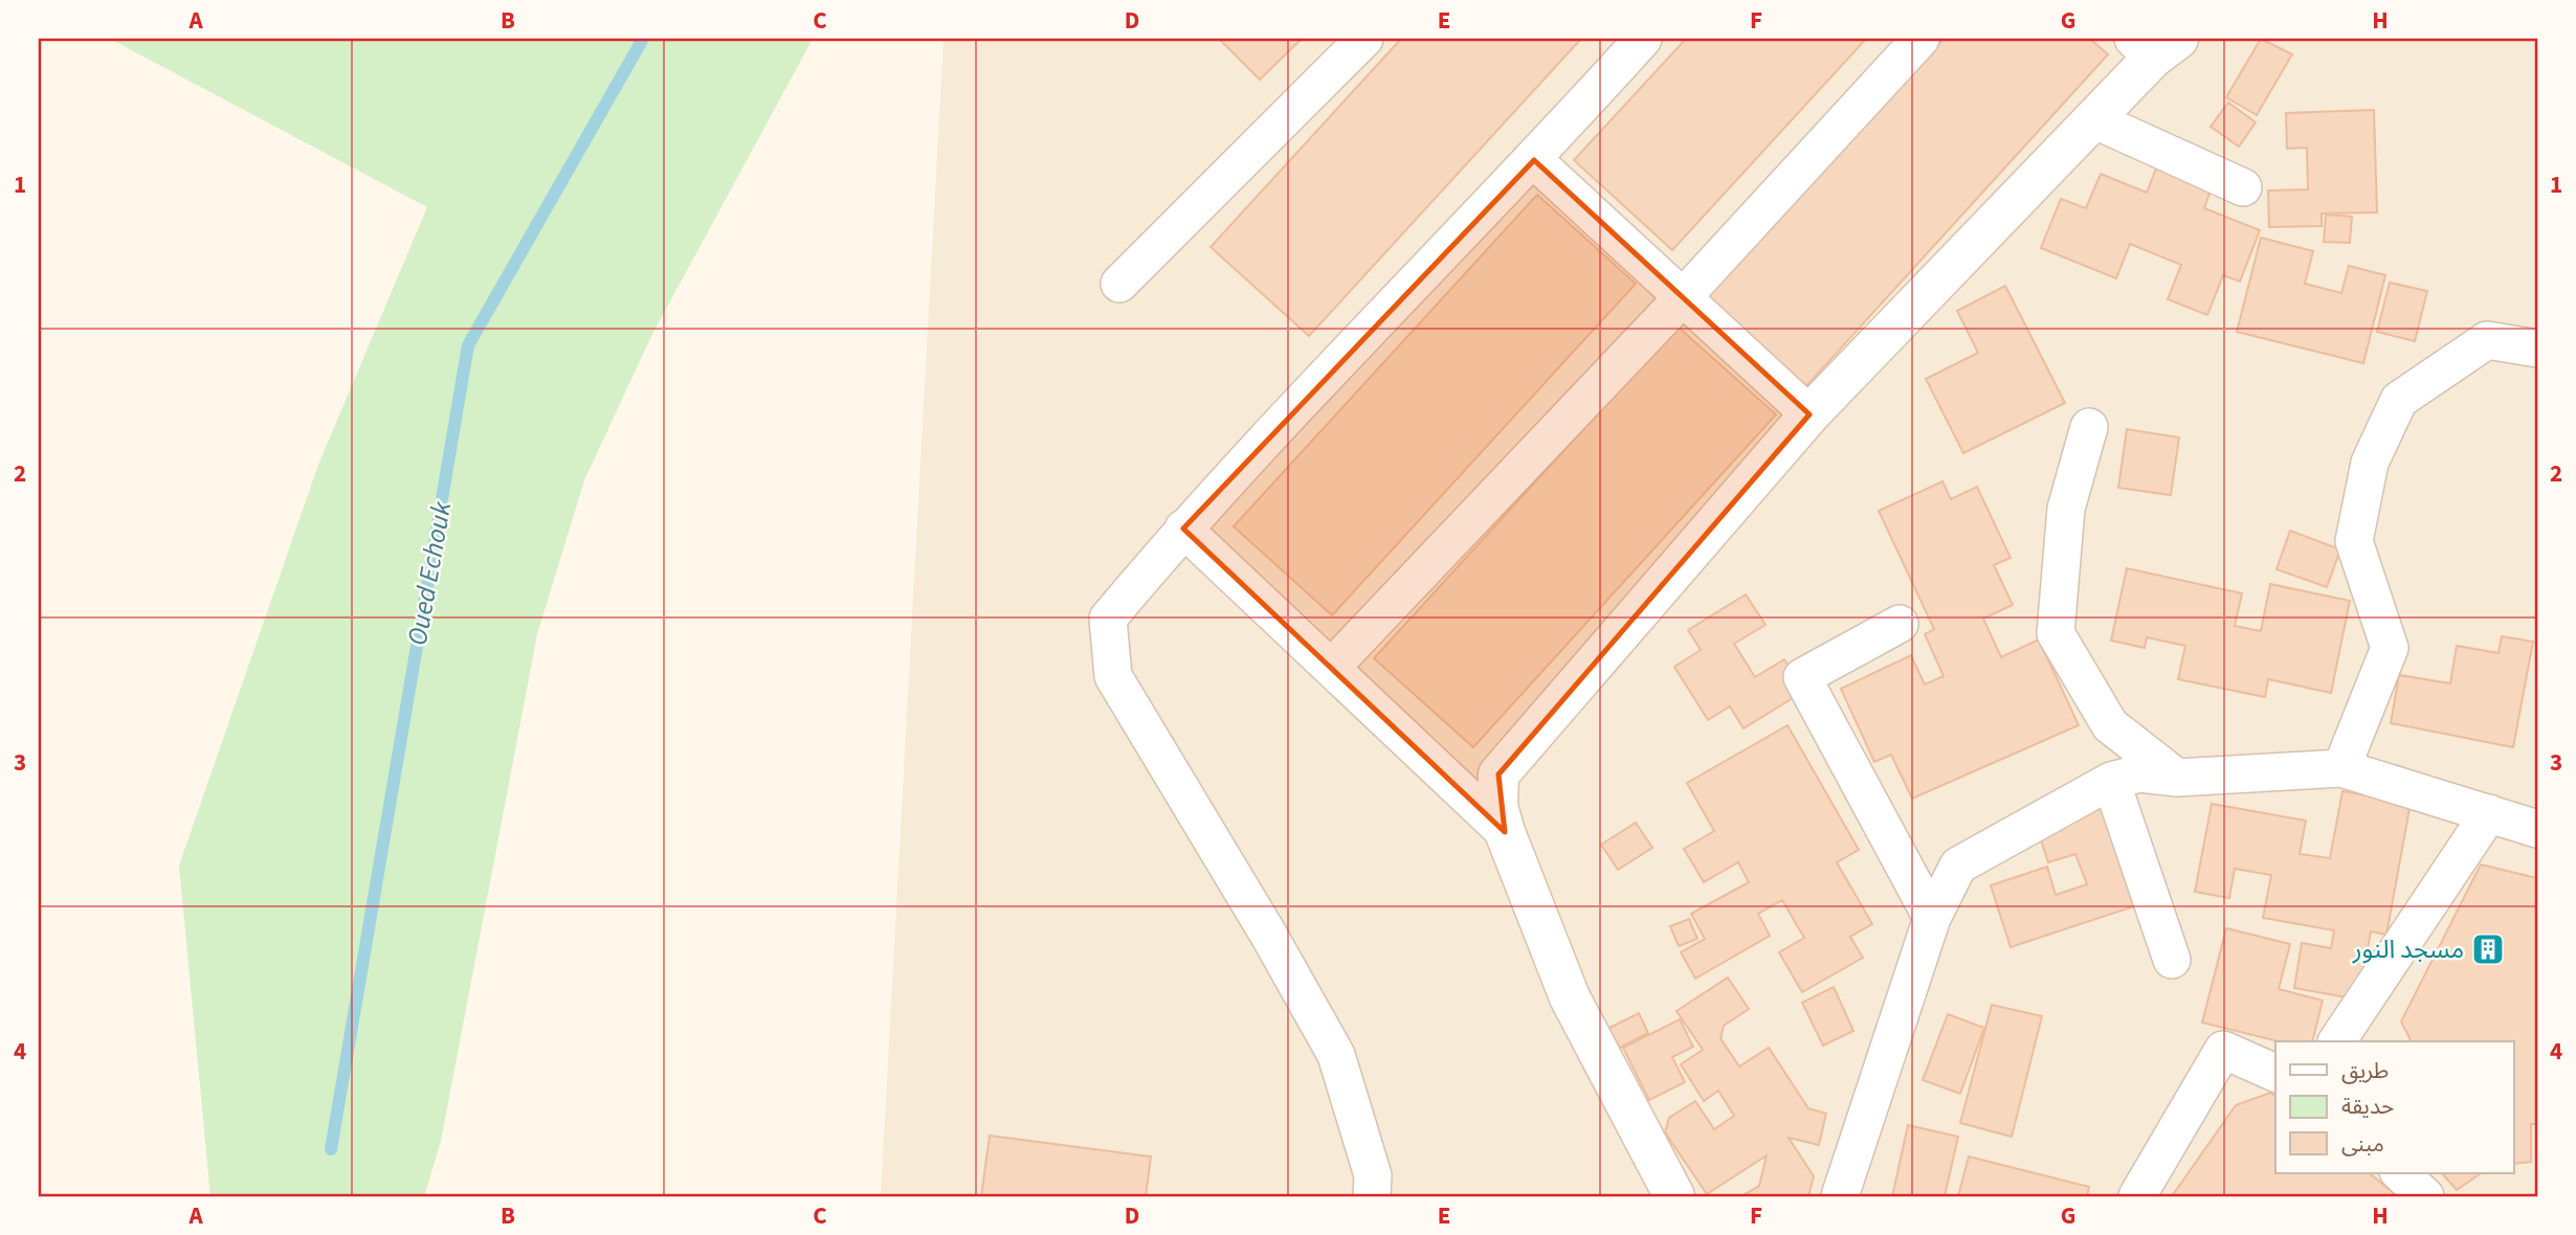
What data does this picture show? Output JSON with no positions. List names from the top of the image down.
{
  "water": ["Oued Echouk"],
  "places": {
    "building": ["مسجد النور"]
  },
  "legend": ["طريق", "حديقة", "مبنى"],
  "grid": {
    "columns": [
      "A",
      "B",
      "C",
      "D",
      "E",
      "F",
      "G",
      "H"
    ],
    "rows": [
      "1",
      "2",
      "3",
      "4"
    ]
  }
}
